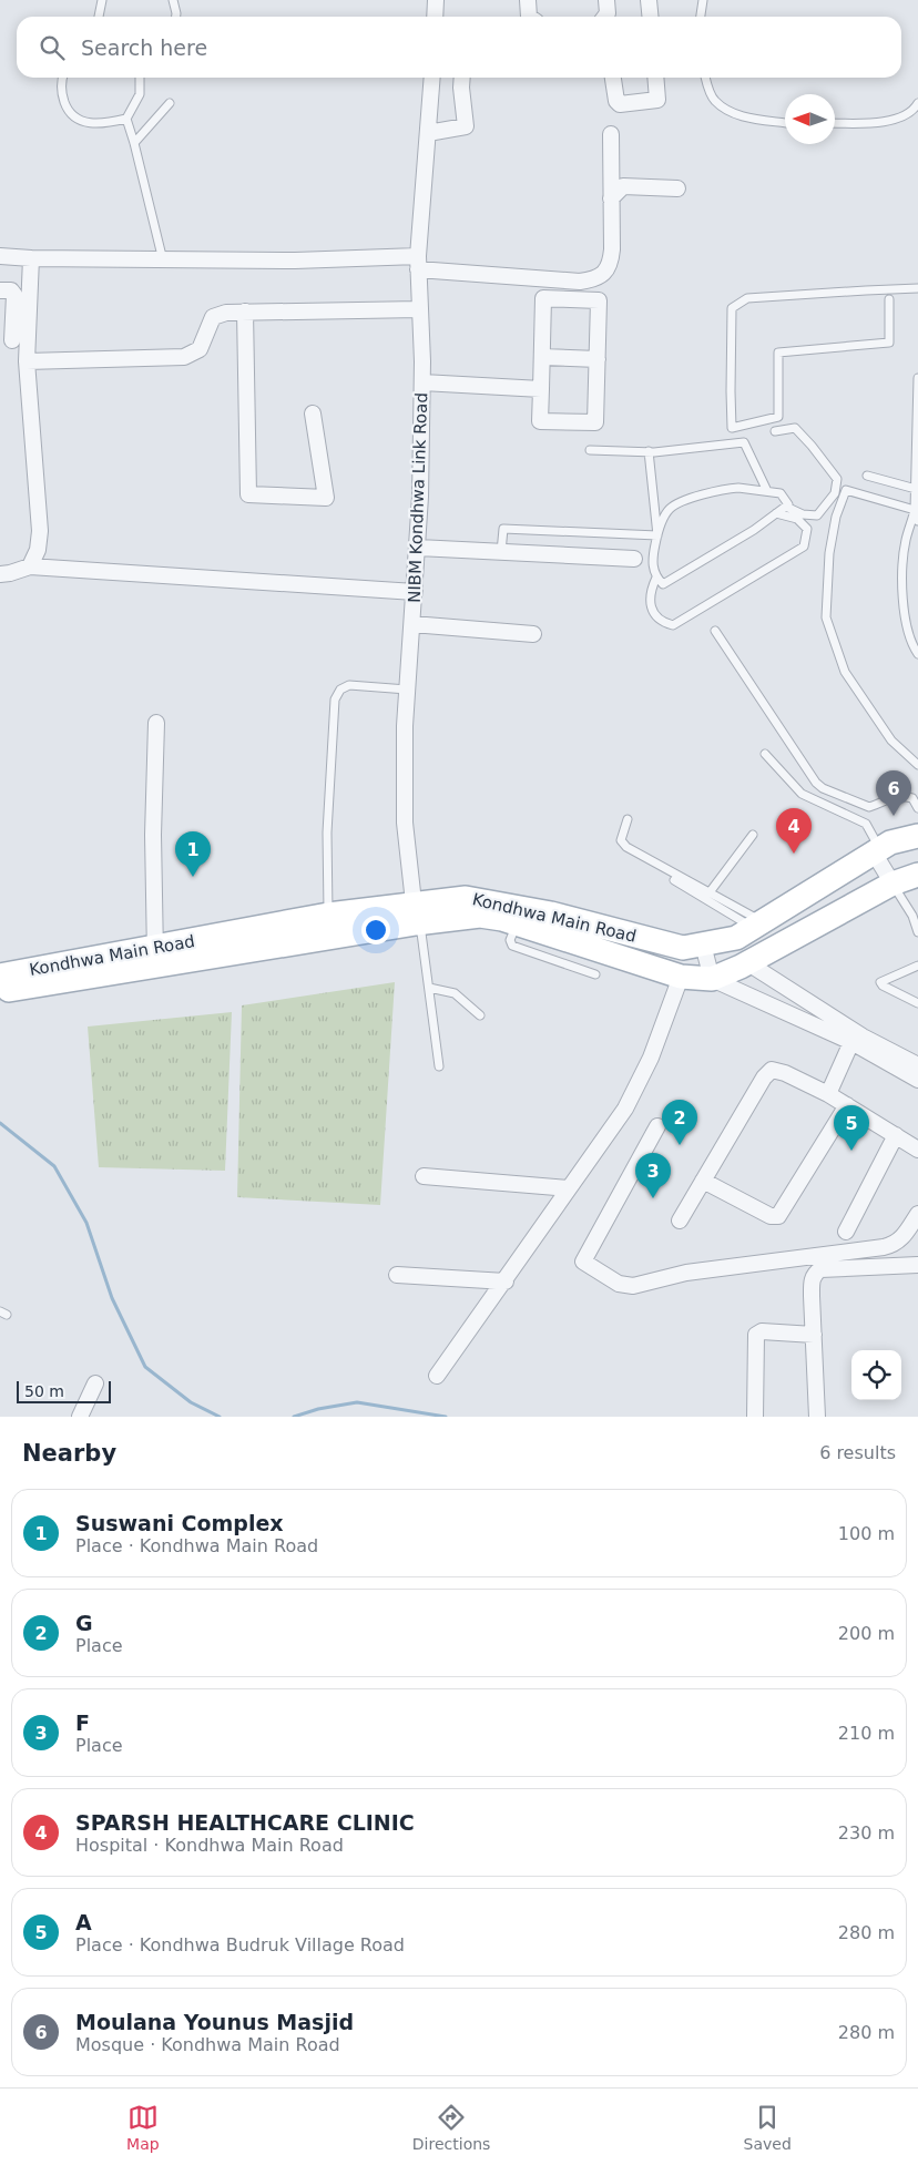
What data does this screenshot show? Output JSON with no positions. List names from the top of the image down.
{
  "streets": {
    "main road": ["Kondhwa Main Road"],
    "street": ["NIBM Kondhwa Link Road"]
  },
  "crossings": [
    ["NIBM Kondhwa Link Road", "Kondhwa Main Road"]
  ],
  "scale_bar": "50 m",
  "north": "left",
  "page": {
    "search": "Search here",
    "pins": [
      "6",
      "4",
      "1",
      "2",
      "5",
      "3"
    ],
    "scale": "50 m",
    "heading": ["Nearby", "6 results"],
    "list": [
      {
        "mark": "1",
        "name": "Suswani Complex",
        "note": "Place · Kondhwa Main Road",
        "value": "100 m"
      },
      {
        "mark": "2",
        "name": "G",
        "note": "Place",
        "value": "200 m"
      },
      {
        "mark": "3",
        "name": "F",
        "note": "Place",
        "value": "210 m"
      },
      {
        "mark": "4",
        "name": "SPARSH HEALTHCARE CLINIC",
        "note": "Hospital · Kondhwa Main Road",
        "value": "230 m"
      },
      {
        "mark": "5",
        "name": "A",
        "note": "Place · Kondhwa Budruk Village Road",
        "value": "280 m"
      },
      {
        "mark": "6",
        "name": "Moulana Younus Masjid",
        "note": "Mosque · Kondhwa Main Road",
        "value": "280 m"
      }
    ],
    "nav": ["Map", "Directions", "Saved"]
  }
}
